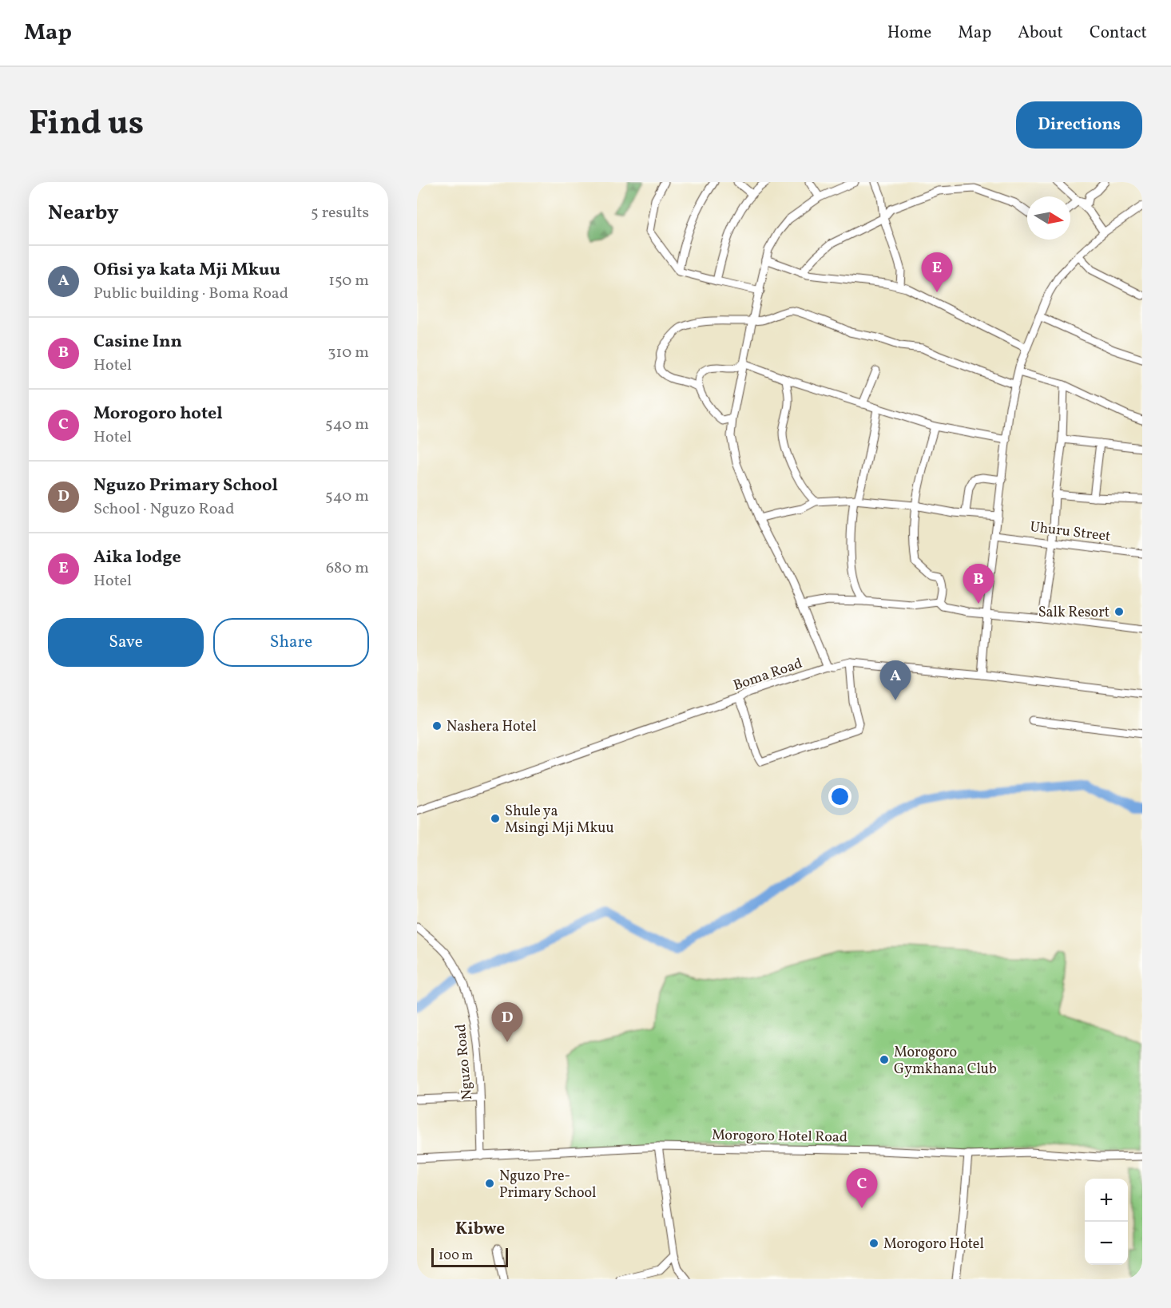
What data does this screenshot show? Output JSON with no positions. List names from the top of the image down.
{
  "streets": {
    "street": [
      "Uhuru Street",
      "Boma Road",
      "Nguzo Road",
      "Morogoro Hotel Road"
    ]
  },
  "crossings": [
    ["Nguzo Road", "Morogoro Hotel Road"]
  ],
  "districts": ["Kibwe"],
  "places": [
    "Salk Resort",
    "Nashera Hotel",
    "Shule ya Msingi Mji Mkuu",
    "Morogoro Gymkhana Club",
    "Nguzo Pre- Primary School",
    "Morogoro Hotel"
  ],
  "scale_bar": "100 m",
  "north": "right",
  "page": {
    "header": "Map",
    "nav": [
      "Home",
      "Map",
      "About",
      "Contact"
    ],
    "title": "Find us",
    "buttons": [
      "Directions",
      ["Save", "Share"]
    ],
    "heading": ["Nearby", "5 results"],
    "list": [
      {
        "mark": "A",
        "name": "Ofisi ya kata Mji Mkuu",
        "note": "Public building · Boma Road",
        "value": "150 m"
      },
      {
        "mark": "B",
        "name": "Casine Inn",
        "note": "Hotel",
        "value": "310 m"
      },
      {
        "mark": "C",
        "name": "Morogoro hotel",
        "note": "Hotel",
        "value": "540 m"
      },
      {
        "mark": "D",
        "name": "Nguzo Primary School",
        "note": "School · Nguzo Road",
        "value": "540 m"
      },
      {
        "mark": "E",
        "name": "Aika lodge",
        "note": "Hotel",
        "value": "680 m"
      }
    ],
    "pins": [
      "E",
      "B",
      "A",
      "D",
      "C"
    ],
    "map_buttons": ["+", "−"],
    "scale": "100 m"
  }
}
